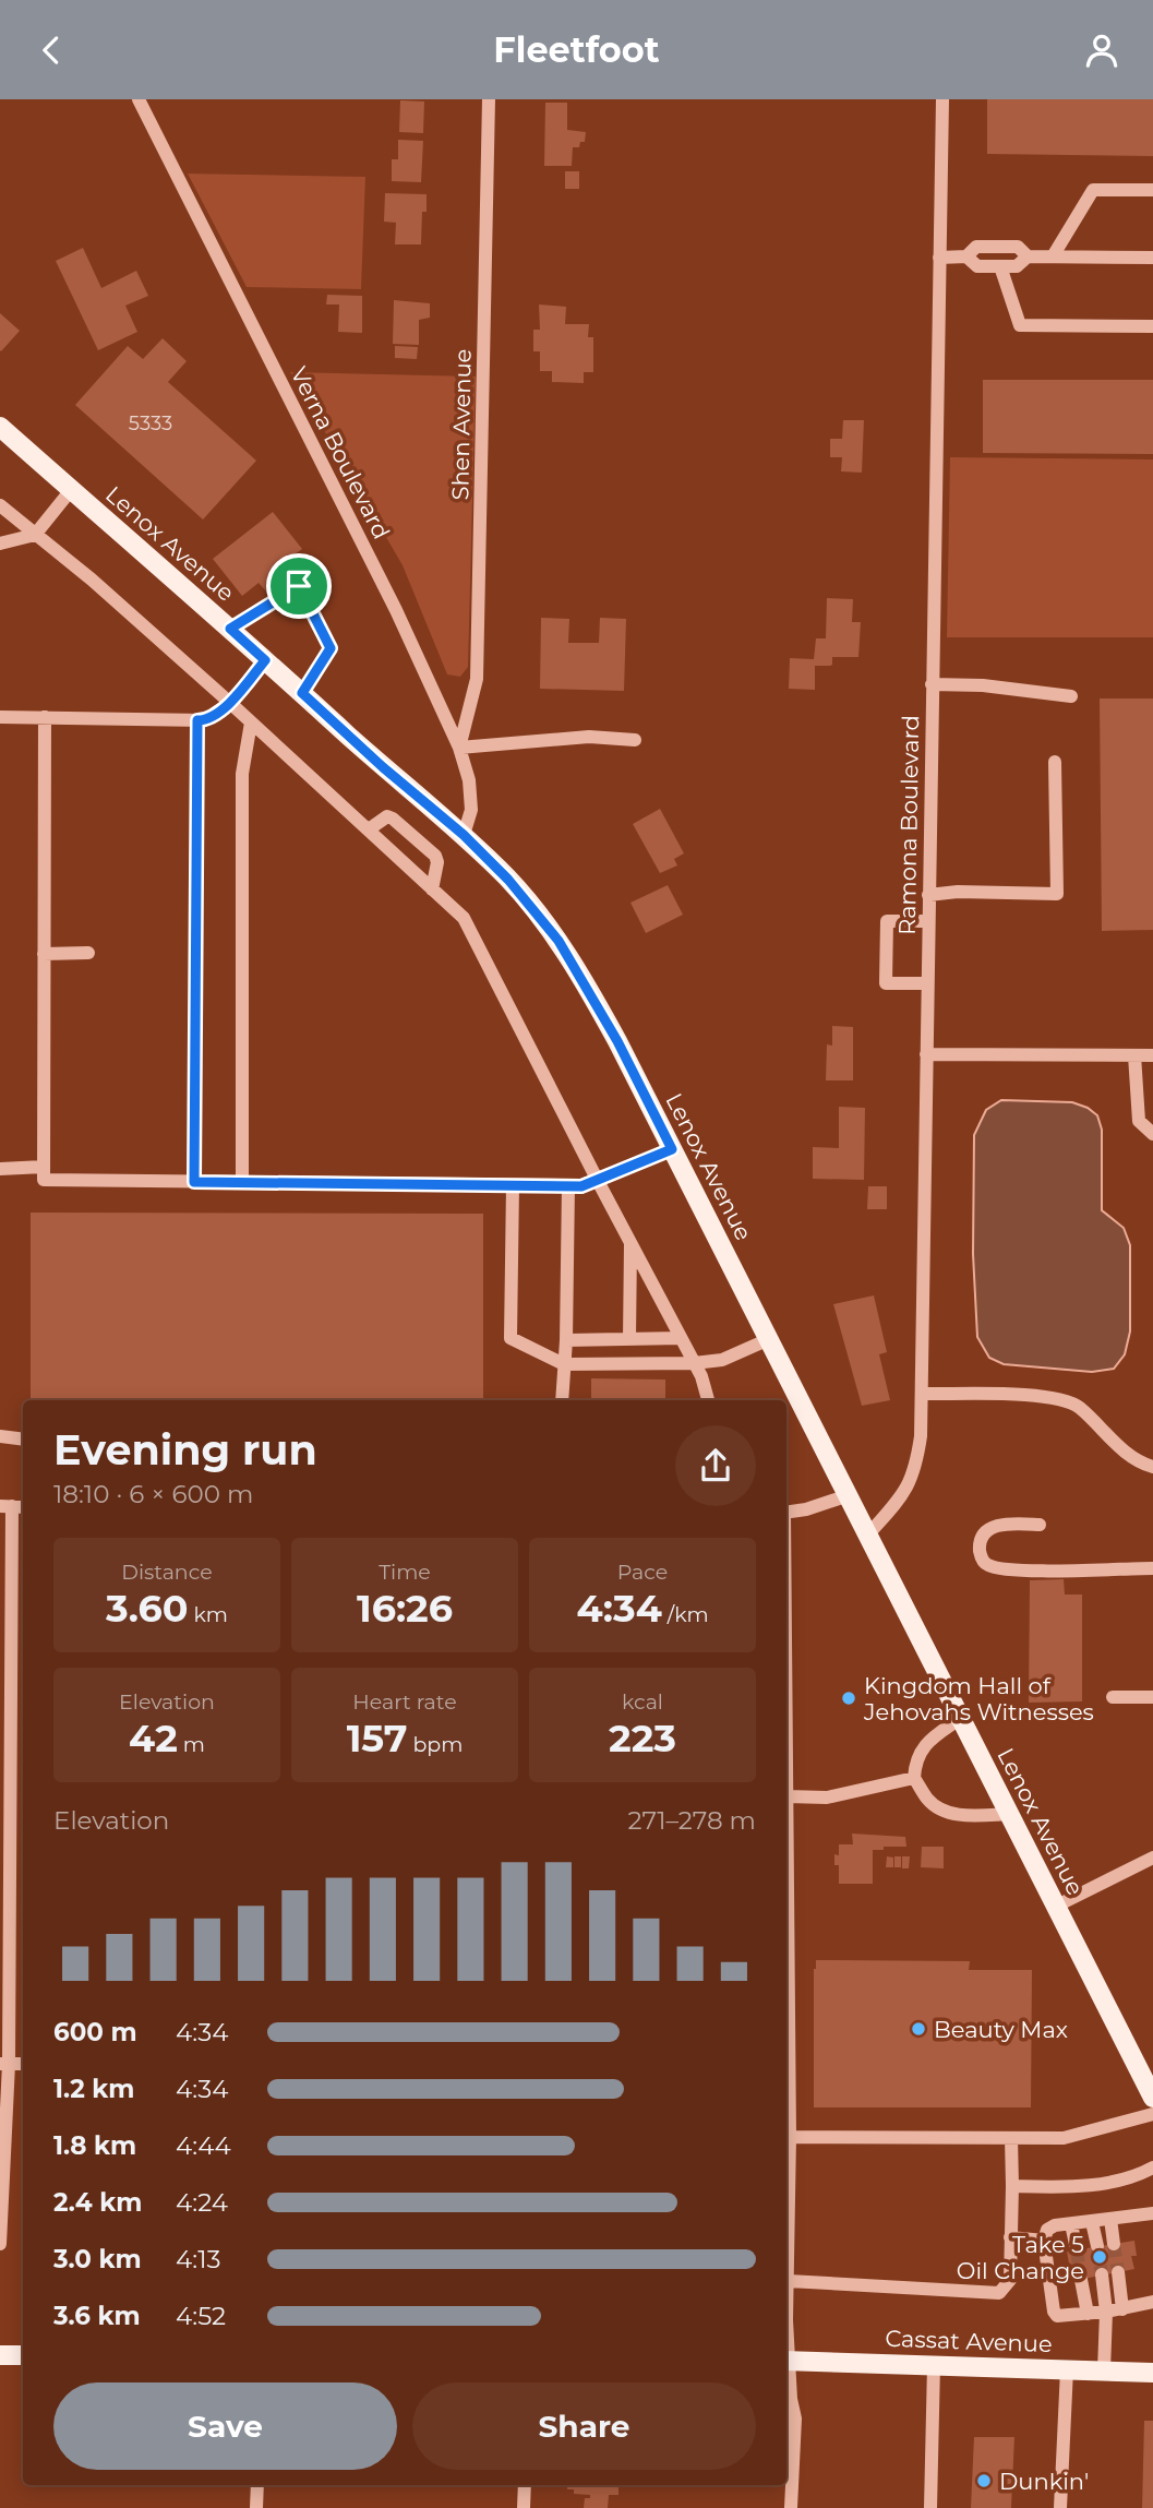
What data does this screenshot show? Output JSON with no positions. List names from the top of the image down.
{
  "streets": {
    "main road": ["Lenox Avenue", "Cassat Avenue"],
    "street": ["Shen Avenue", "Verna Boulevard", "Ramona Boulevard"]
  },
  "crossings": [
    ["Shen Avenue", "Verna Boulevard"],
    ["Verna Boulevard", "Lenox Avenue"],
    ["Lenox Avenue", "Ramona Boulevard"]
  ],
  "places": [
    "Kingdom Hall of Jehovahs Witnesses",
    "Beauty Max",
    "Take 5 Oil Change",
    "Dunkin'"
  ],
  "house_numbers": ["5333"],
  "page": {
    "header": "Fleetfoot",
    "heading": ["Evening run", "18:10 · 6 × 600 m"],
    "stats": [
      ["Distance", "3.60 km"],
      ["Time", "16:26"],
      ["Pace", "4:34 /km"],
      ["Elevation", "42 m"],
      ["Heart rate", "157 bpm"],
      ["kcal", "223"]
    ],
    "chart": ["Elevation", "271–278 m"],
    "list": [
      {
        "name": "600 m",
        "note": "4:34"
      },
      {
        "name": "1.2 km",
        "note": "4:34"
      },
      {
        "name": "1.8 km",
        "note": "4:44"
      },
      {
        "name": "2.4 km",
        "note": "4:24"
      },
      {
        "name": "3.0 km",
        "note": "4:13"
      },
      {
        "name": "3.6 km",
        "note": "4:52"
      }
    ],
    "buttons": ["Save", "Share"]
  }
}
